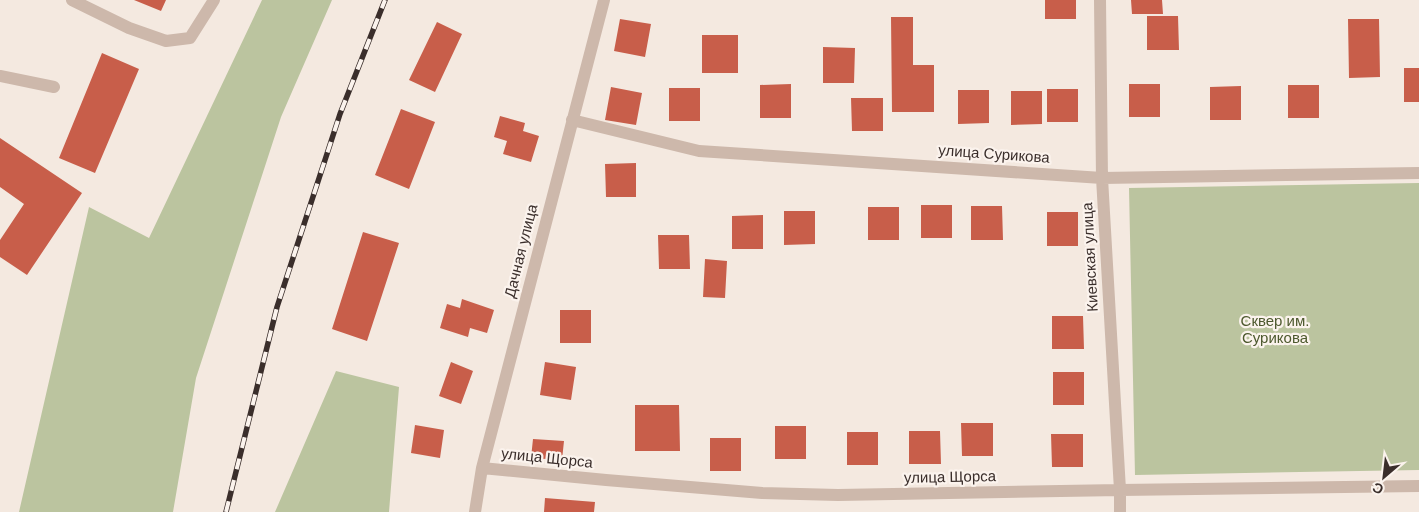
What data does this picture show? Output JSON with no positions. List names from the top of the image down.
{
  "streets": {
    "street": [
      "улица Сурикова",
      "Дачная улица",
      "Киевская улица",
      "улица Щорса"
    ]
  },
  "crossings": [
    ["улица Сурикова", "Дачная улица"],
    ["улица Сурикова", "Киевская улица"],
    ["Дачная улица", "улица Щорса"],
    ["Киевская улица", "улица Щорса"]
  ],
  "parks": ["Сквер им. Сурикова"],
  "north": "bottom left"
}
